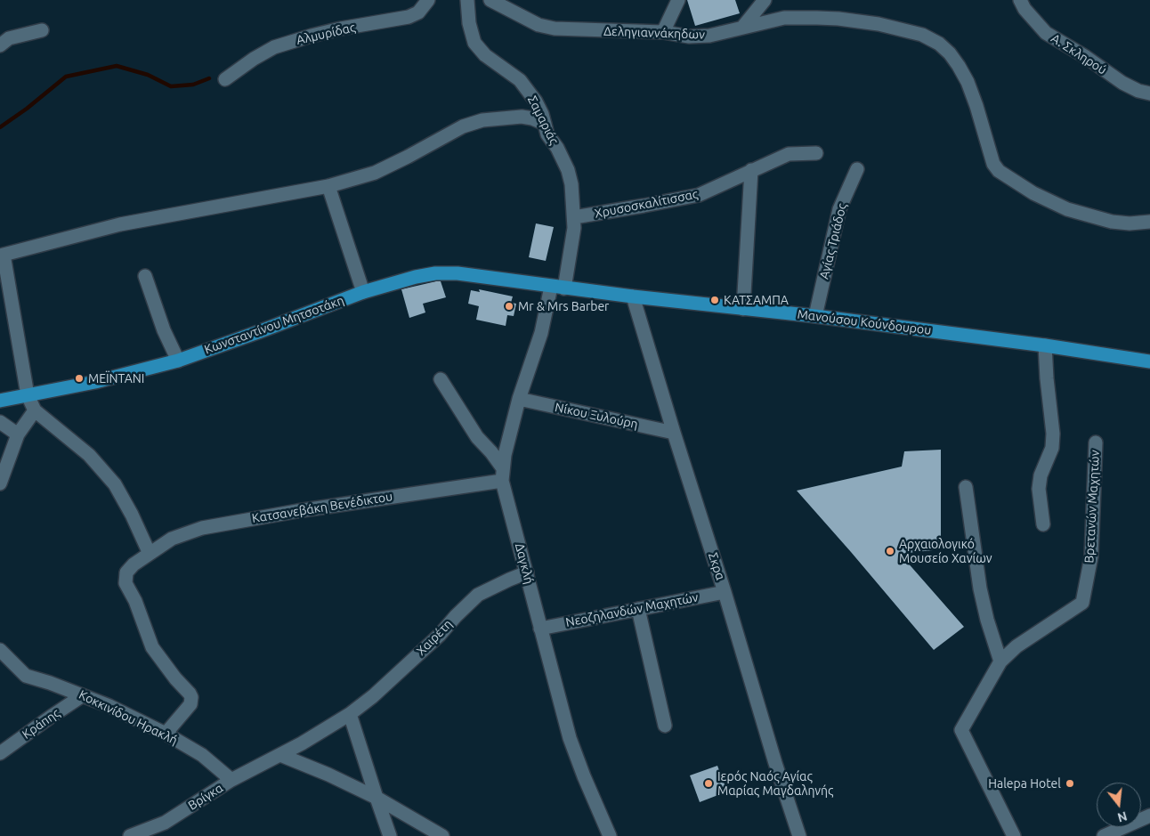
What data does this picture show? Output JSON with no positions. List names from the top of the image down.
{
  "streets": {
    "main road": ["Μανούσου Κούνδουρου", "Κωνσταντίνου Μητσοτάκη"],
    "street": [
      "Δεληγιαννάκηδων",
      "Αλμυρίδας",
      "Α. Σκληρού",
      "Σαμαριάς",
      "Χρυσοσκαλίτισσας",
      "Αγίας Τριάδος",
      "Νίκου Ξυλούρη",
      "Βρετανών Μαχητών",
      "Κατσανεβάκη Βενέδικτου",
      "Δαγκλή",
      "Σκρα",
      "Νεοζηλανδών Μαχητών",
      "Χαιρέτη",
      "Κοκκινίδου Ηρακλή",
      "Κράπης",
      "Βρίγκα"
    ]
  },
  "crossings": [
    ["Σαμαριάς", "Χρυσοσκαλίτισσας"],
    ["Σαμαριάς", "Μανούσου Κούνδουρου"],
    ["Αγίας Τριάδος", "Μανούσου Κούνδουρου"],
    ["Μανούσου Κούνδουρου", "Κωνσταντίνου Μητσοτάκη"],
    ["Μανούσου Κούνδουρου", "Δαγκλή"],
    ["Μανούσου Κούνδουρου", "Σκρα"],
    ["Κωνσταντίνου Μητσοτάκη", "Δαγκλή"],
    ["Νίκου Ξυλούρη", "Δαγκλή"],
    ["Νίκου Ξυλούρη", "Σκρα"],
    ["Κατσανεβάκη Βενέδικτου", "Δαγκλή"],
    ["Κατσανεβάκη Βενέδικτου", "Κοκκινίδου Ηρακλή"],
    ["Δαγκλή", "Νεοζηλανδών Μαχητών"],
    ["Δαγκλή", "Χαιρέτη"],
    ["Σκρα", "Νεοζηλανδών Μαχητών"],
    ["Χαιρέτη", "Βρίγκα"],
    ["Κοκκινίδου Ηρακλή", "Κράπης"],
    ["Κοκκινίδου Ηρακλή", "Βρίγκα"]
  ],
  "places": [
    "ΚΑΤΣΑΜΠΑ",
    "Mr & Mrs Barber",
    "ΜΕΪΝΤΑΝΙ",
    "Αρχαιολογικό Μουσείο Χανίων",
    "Ιερός Ναός Αγίας Μαρίας Μαγδαληνής",
    "Halepa Hotel"
  ],
  "north": "bottom"
}
